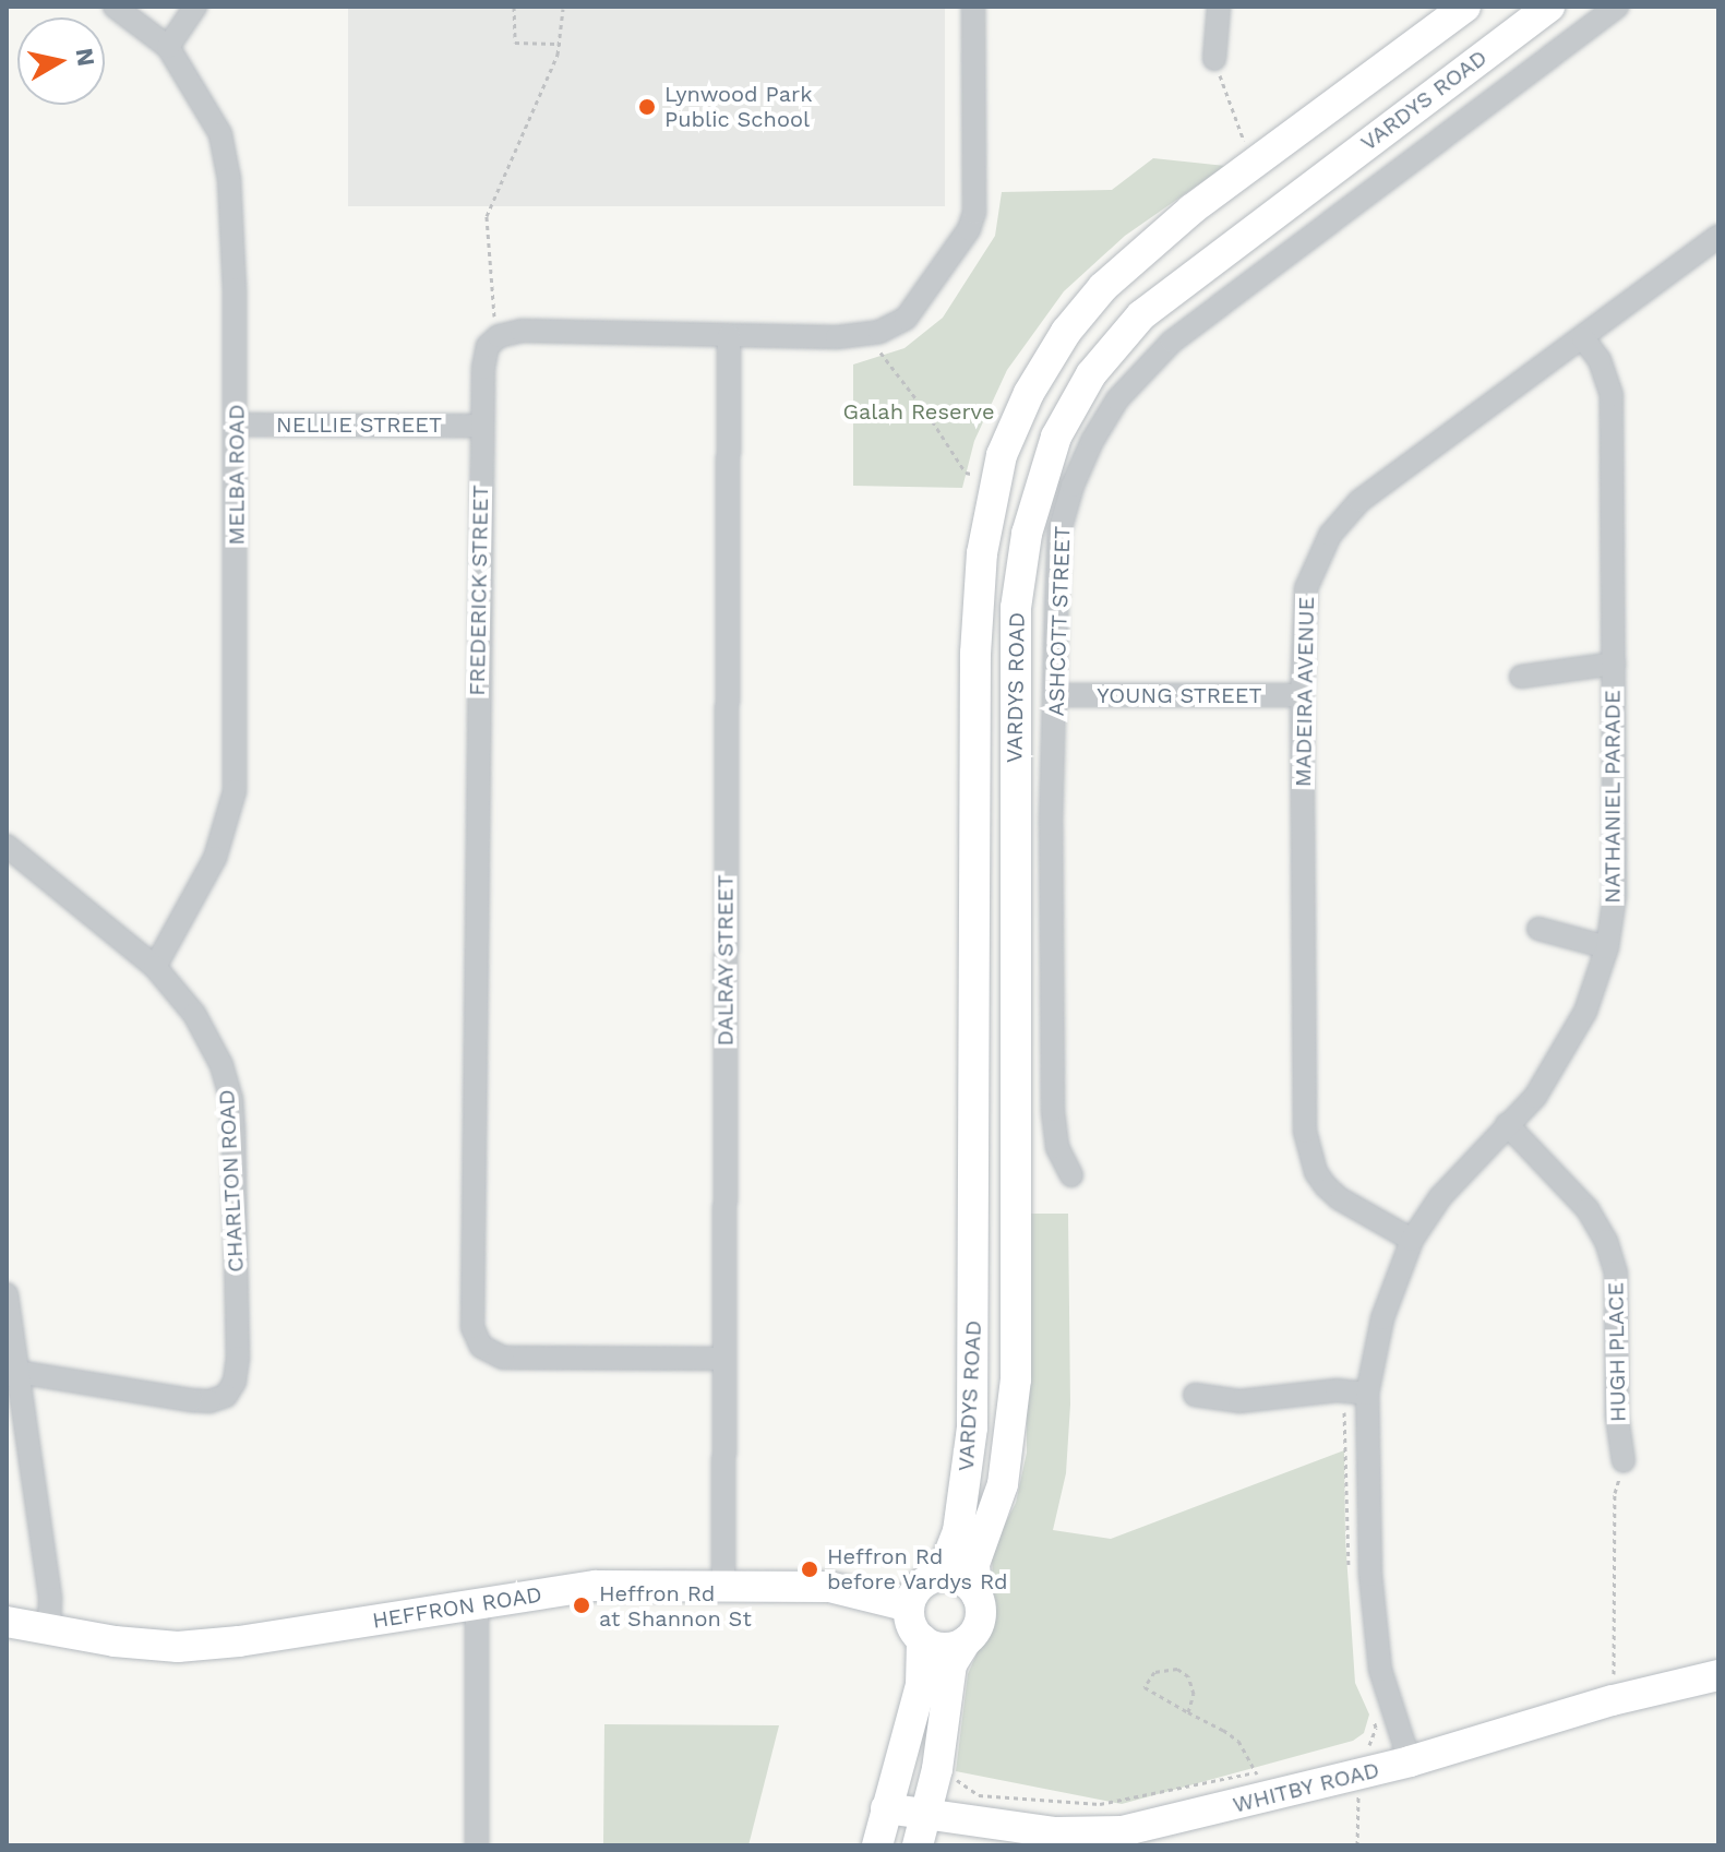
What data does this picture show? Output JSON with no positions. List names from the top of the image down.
{
  "streets": {
    "main road": ["VARDYS ROAD", "HEFFRON ROAD", "WHITBY ROAD"],
    "street": [
      "NELLIE STREET",
      "MELBA ROAD",
      "FREDERICK STREET",
      "ASHCOTT STREET",
      "MADEIRA AVENUE",
      "YOUNG STREET",
      "NATHANIEL PARADE",
      "DALRAY STREET",
      "CHARLTON ROAD",
      "HUGH PLACE"
    ]
  },
  "crossings": [
    ["VARDYS ROAD", "HEFFRON ROAD"],
    ["NELLIE STREET", "MELBA ROAD"],
    ["NELLIE STREET", "FREDERICK STREET"],
    ["MELBA ROAD", "CHARLTON ROAD"],
    ["FREDERICK STREET", "DALRAY STREET"],
    ["ASHCOTT STREET", "YOUNG STREET"],
    ["MADEIRA AVENUE", "YOUNG STREET"],
    ["MADEIRA AVENUE", "NATHANIEL PARADE"],
    ["NATHANIEL PARADE", "HUGH PLACE"],
    ["NATHANIEL PARADE", "WHITBY ROAD"],
    ["DALRAY STREET", "HEFFRON ROAD"]
  ],
  "parks": ["Galah Reserve"],
  "places": ["Lynwood Park Public School", "Heffron Rd before Vardys Rd", "Heffron Rd at Shannon St"],
  "north": "right"
}
